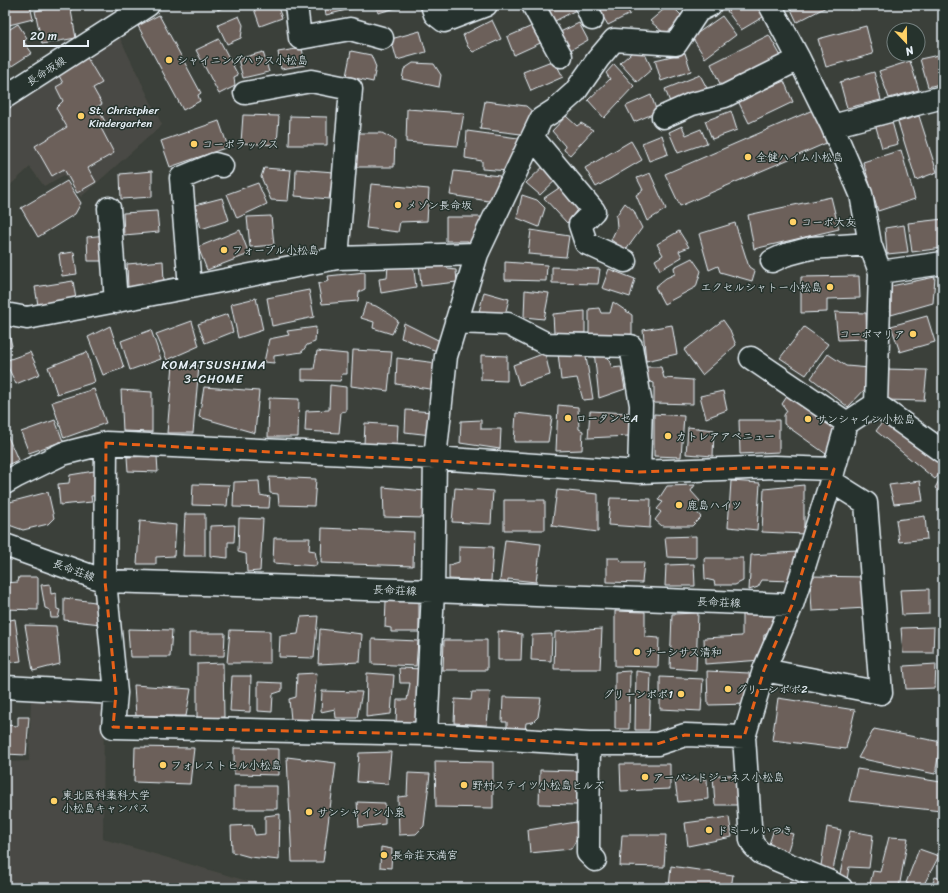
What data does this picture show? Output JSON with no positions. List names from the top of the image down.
{
  "streets": {
    "street": ["長命坂線", "長命荘線"]
  },
  "districts": ["KOMATSUSHIMA 3-CHOME"],
  "places": [
    "シャイニングハウス小松島",
    "St. Christpher Kindergarten",
    "コーポラックス",
    "全健ハイム小松島",
    "メゾン長命坂",
    "コーポ大友",
    "フォーブル小松島",
    "エクセルシャトー小松島",
    "コーポマリア",
    "ロータンセA",
    "サンシャイン小松島",
    "カトレアアベニュー",
    "鹿島ハイツ",
    "ナーシサス清和",
    "グリーンポポ2",
    "グリーンポポ1",
    "フォレストヒル小松島",
    "アーバンドジュネス小松島",
    "野村ステイツ小松島ヒルズ",
    "東北医科薬科大学 小松島キャンパス",
    "サンシャイン小泉",
    "ドミールいつき",
    "長命荘天満宮"
  ],
  "scale_bar": "20 m",
  "north": "bottom"
}
